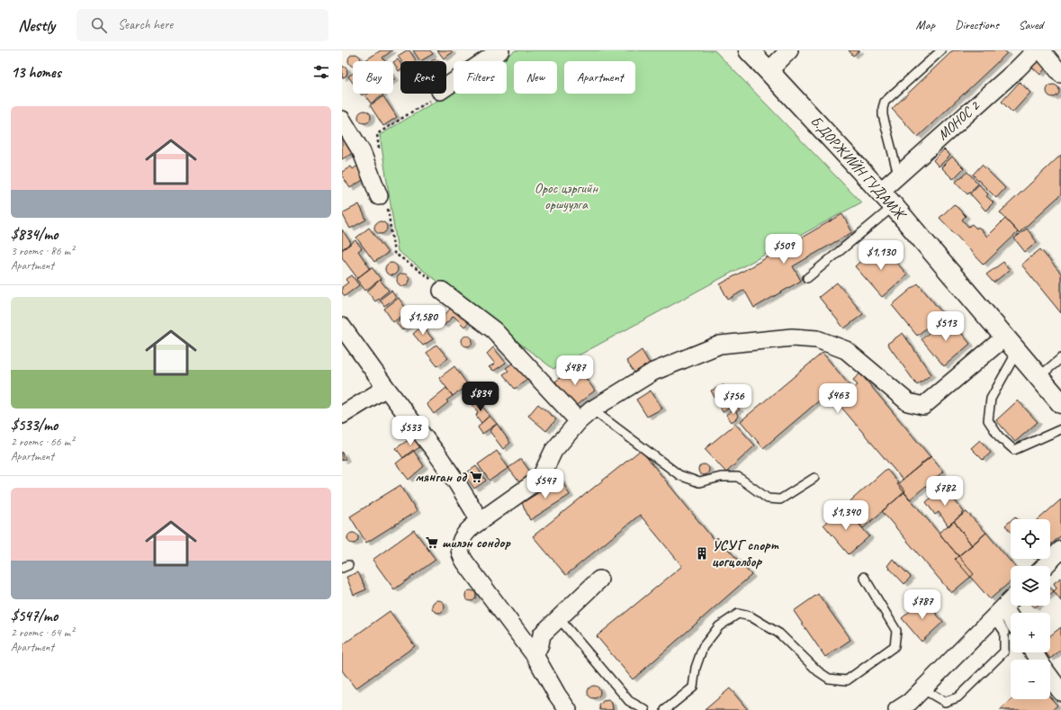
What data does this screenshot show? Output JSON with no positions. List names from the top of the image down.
{
  "streets": {
    "main road": ["Б.ДОРЖИЙН ГУДАМЖ"],
    "street": ["МОНОС 2"]
  },
  "crossings": [
    ["МОНОС 2", "Б.ДОРЖИЙН ГУДАМЖ"]
  ],
  "parks": ["Орос цэргийн оршуулга"],
  "places": {
    "supermarket": ["мянган од", "шилэн сондор"],
    "building": ["УСУГ спорт цогцолбор"]
  },
  "page": {
    "header": "Nestly",
    "search": "Search here",
    "nav": ["Map", "Directions", "Saved"],
    "heading": "13 homes",
    "chip": [
      "Buy",
      "Rent",
      "Filters",
      "New",
      "Apartment"
    ],
    "list": [
      {
        "name": "$834/mo",
        "note": "3 rooms · 86 m² · Apartment"
      },
      {
        "name": "$533/mo",
        "note": "2 rooms · 66 m² · Apartment"
      },
      {
        "name": "$547/mo",
        "note": "2 rooms · 64 m² · Apartment"
      }
    ],
    "price": [
      "$509",
      "$1,130",
      "$1,580",
      "$513",
      "$487",
      "$834",
      "$463",
      "$756",
      "$533",
      "$547",
      "$782",
      "$1,340",
      "$787"
    ],
    "map_buttons": ["+", "−"]
  }
}
